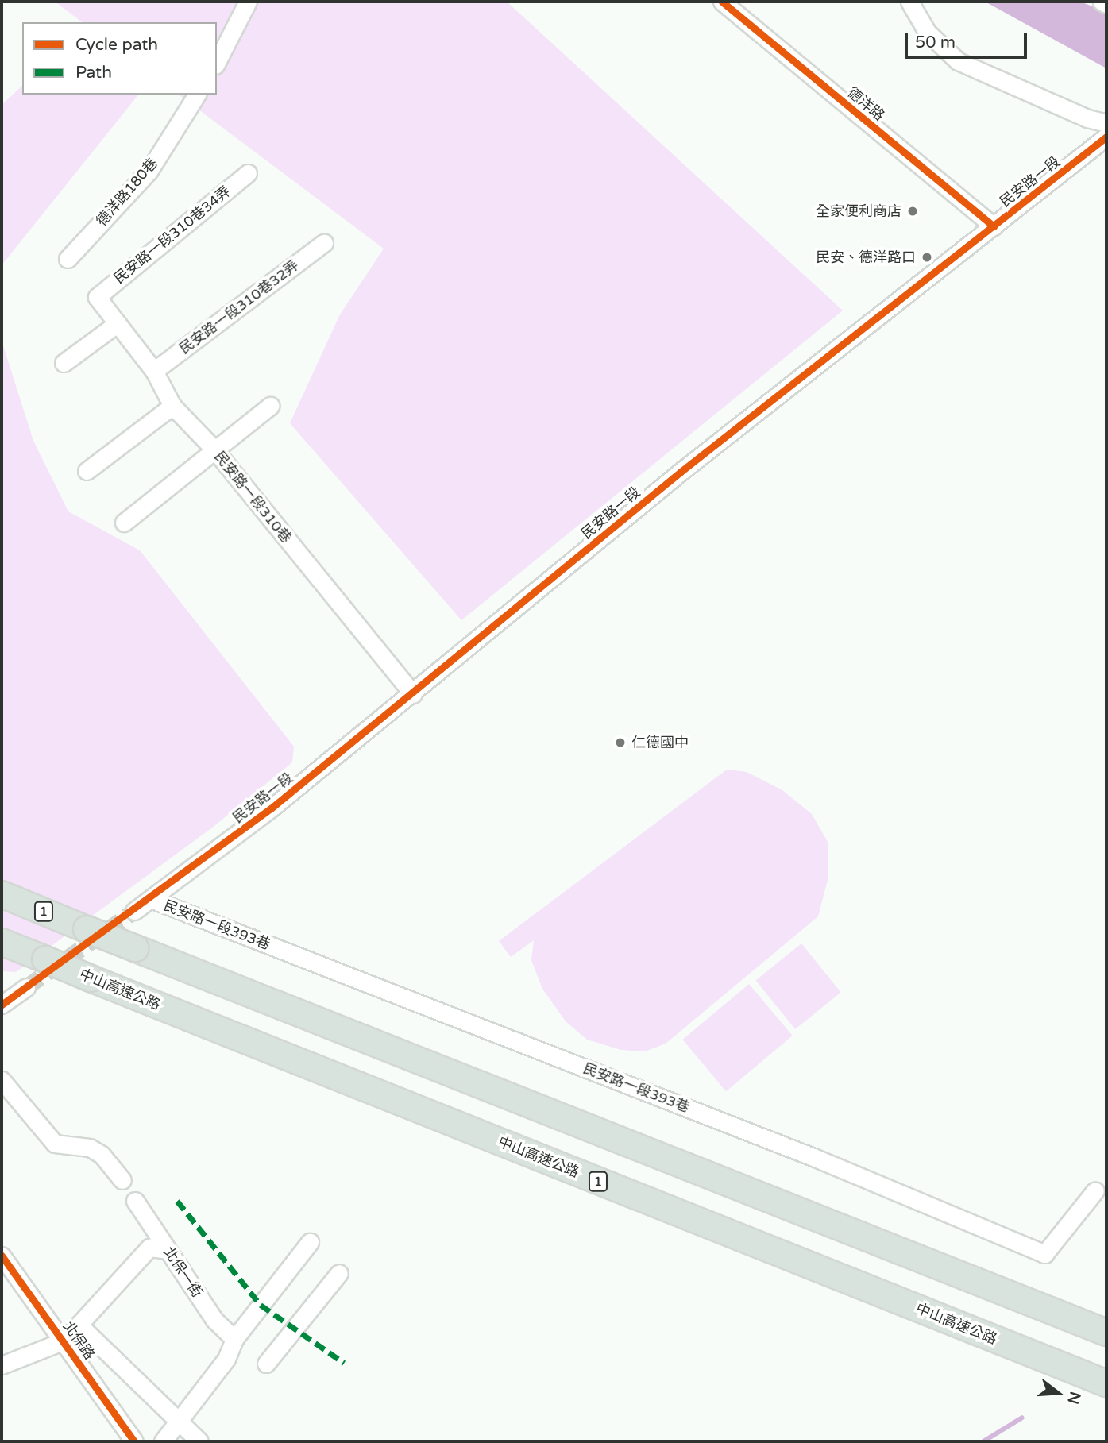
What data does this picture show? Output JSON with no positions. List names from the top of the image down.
{
  "streets": {
    "highway": ["1", "中山高速公路"],
    "street": [
      "德洋路",
      "民安路一段",
      "德洋路180巷",
      "民安路一段310巷34弄",
      "民安路一段310巷32弄",
      "民安路一段310巷",
      "民安路一段393巷",
      "北保一街",
      "北保路"
    ]
  },
  "crossings": [
    ["德洋路", "民安路一段"],
    ["民安路一段", "民安路一段310巷"],
    ["民安路一段", "民安路一段393巷"],
    ["民安路一段310巷34弄", "民安路一段310巷"],
    ["民安路一段310巷32弄", "民安路一段310巷"]
  ],
  "places": ["全家便利商店", "民安、德洋路口", "仁德國中"],
  "legend": ["Cycle path", "Path"],
  "scale_bar": "50 m",
  "north": "right"
}
